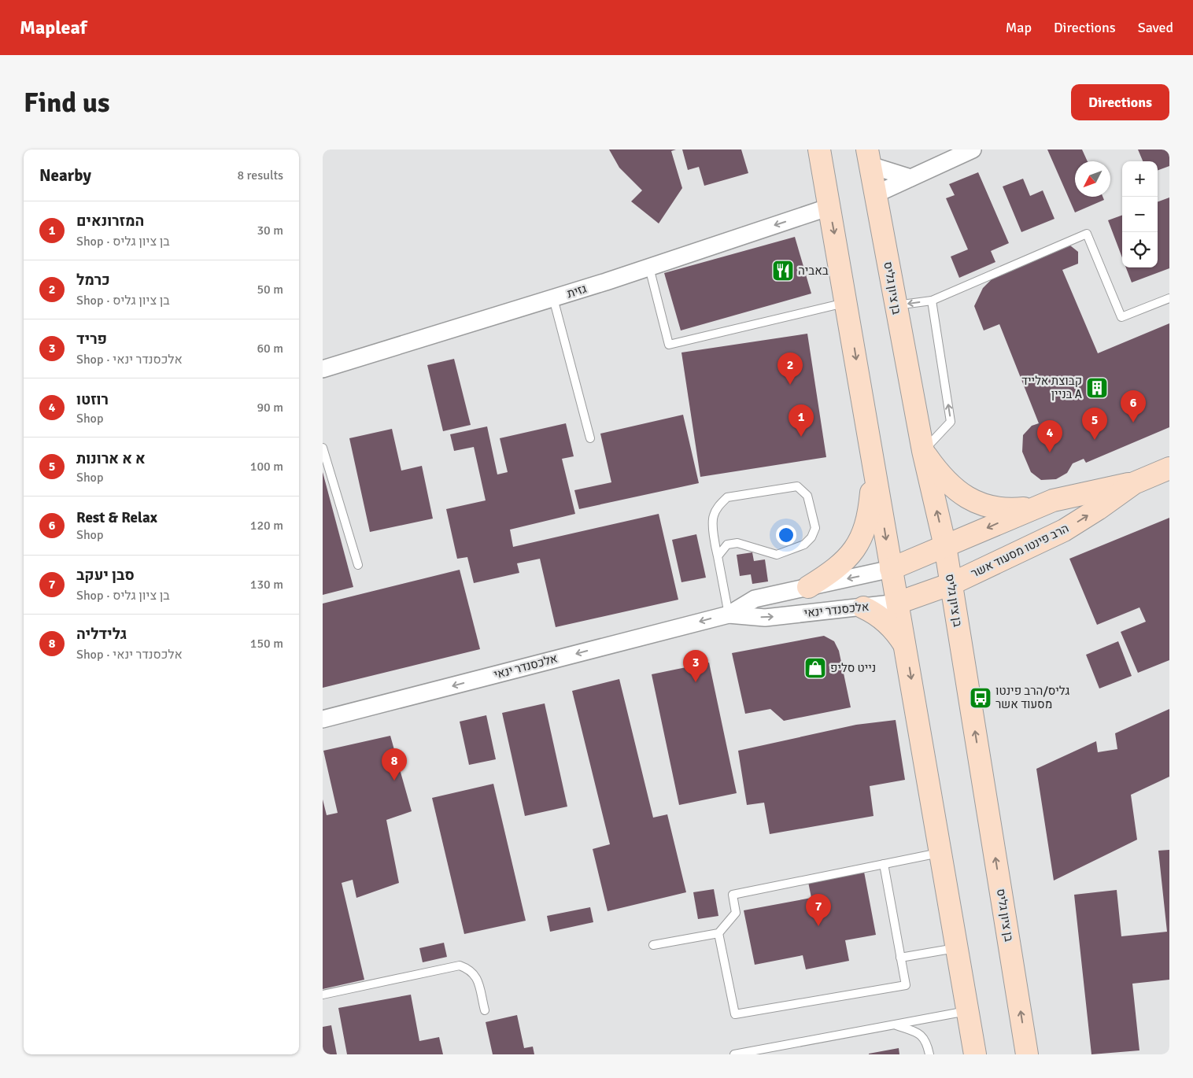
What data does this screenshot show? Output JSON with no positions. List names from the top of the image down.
{
  "streets": {
    "street": [
      "בן ציון גליס",
      "גזית",
      "הרב פינטו מסעוד אשר",
      "אלכסנדר ינאי"
    ]
  },
  "crossings": [
    ["בן ציון גליס", "הרב פינטו מסעוד אשר"],
    ["הרב פינטו מסעוד אשר", "אלכסנדר ינאי"]
  ],
  "one_way": ["גזית"],
  "places": {
    "restaurant": ["באביה"],
    "building": ["קבוצת אלייד בניין A"],
    "shop": ["נייט סליפ"],
    "bus stop": ["גליס/הרב פינטו מסעוד אשר"]
  },
  "north": "bottom left",
  "page": {
    "header": "Mapleaf",
    "nav": ["Map", "Directions", "Saved"],
    "buttons": "Directions",
    "title": "Find us",
    "heading": ["Nearby", "8 results"],
    "map_buttons": ["+", "−"],
    "list": [
      {
        "mark": "1",
        "name": "המזרונאים",
        "note": "Shop · בן ציון גליס",
        "value": "30 m"
      },
      {
        "mark": "2",
        "name": "כרמל",
        "note": "Shop · בן ציון גליס",
        "value": "50 m"
      },
      {
        "mark": "3",
        "name": "פריד",
        "note": "Shop · אלכסנדר ינאי",
        "value": "60 m"
      },
      {
        "mark": "4",
        "name": "רוזטו",
        "note": "Shop",
        "value": "90 m"
      },
      {
        "mark": "5",
        "name": "א א ארונות",
        "note": "Shop",
        "value": "100 m"
      },
      {
        "mark": "6",
        "name": "Rest & Relax",
        "note": "Shop",
        "value": "120 m"
      },
      {
        "mark": "7",
        "name": "סבן יעקב",
        "note": "Shop · בן ציון גליס",
        "value": "130 m"
      },
      {
        "mark": "8",
        "name": "גלידליה",
        "note": "Shop · אלכסנדר ינאי",
        "value": "150 m"
      }
    ],
    "pins": [
      "2",
      "6",
      "1",
      "5",
      "4",
      "3",
      "8",
      "7"
    ]
  }
}
